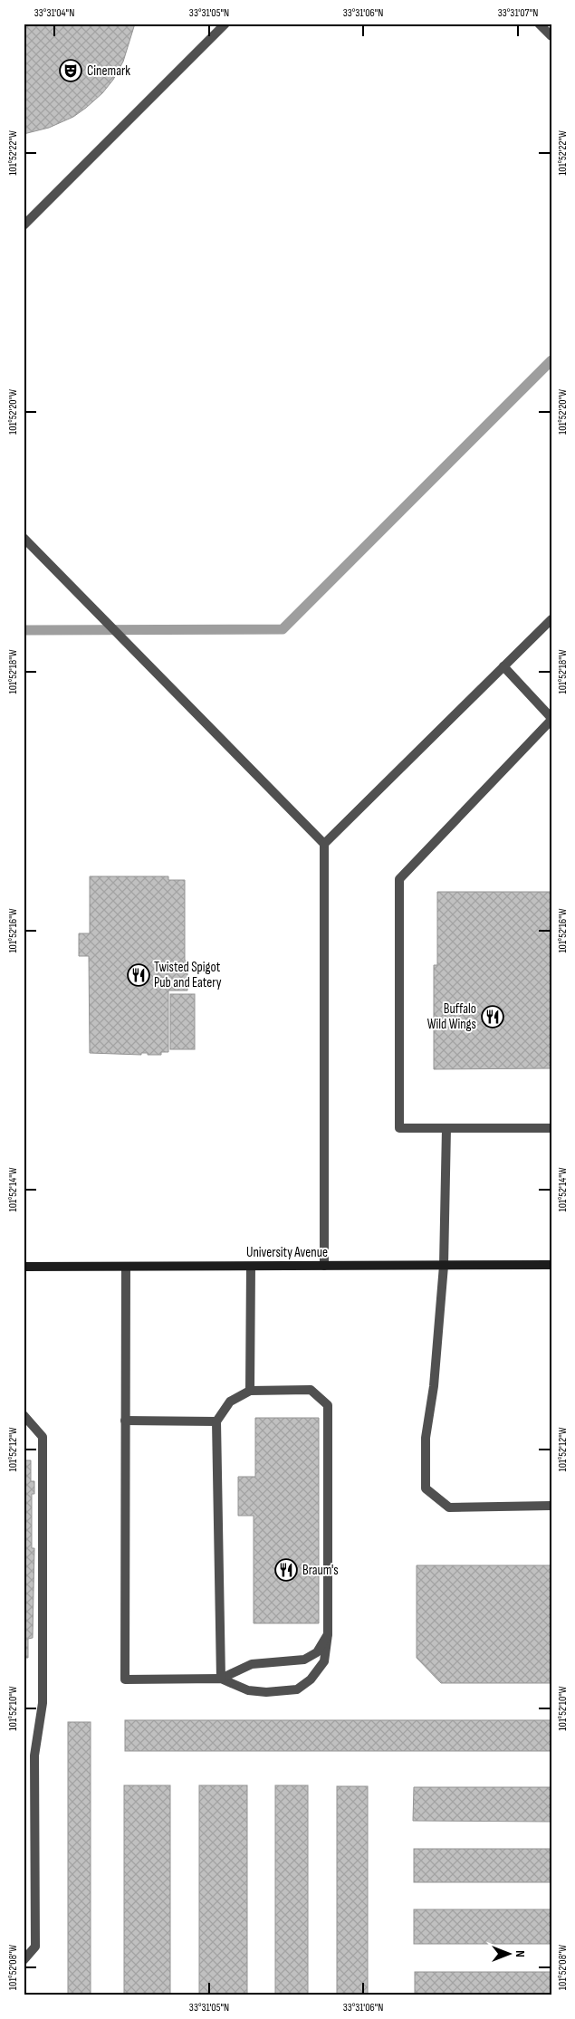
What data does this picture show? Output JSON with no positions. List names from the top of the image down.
{
  "streets": {
    "main road": ["University Avenue"]
  },
  "places": {
    "theatre": ["Cinemark"],
    "restaurant": ["Twisted Spigot Pub and Eatery", "Buffalo Wild Wings", "Braum's"]
  },
  "north": "right",
  "coordinates": [
    "33°31'04\"N",
    "33°31'05\"N",
    "33°31'06\"N",
    "33°31'07\"N",
    "101°52'22\"W",
    "101°52'20\"W",
    "101°52'18\"W",
    "101°52'16\"W",
    "101°52'14\"W",
    "101°52'12\"W",
    "101°52'10\"W",
    "101°52'08\"W"
  ]
}
